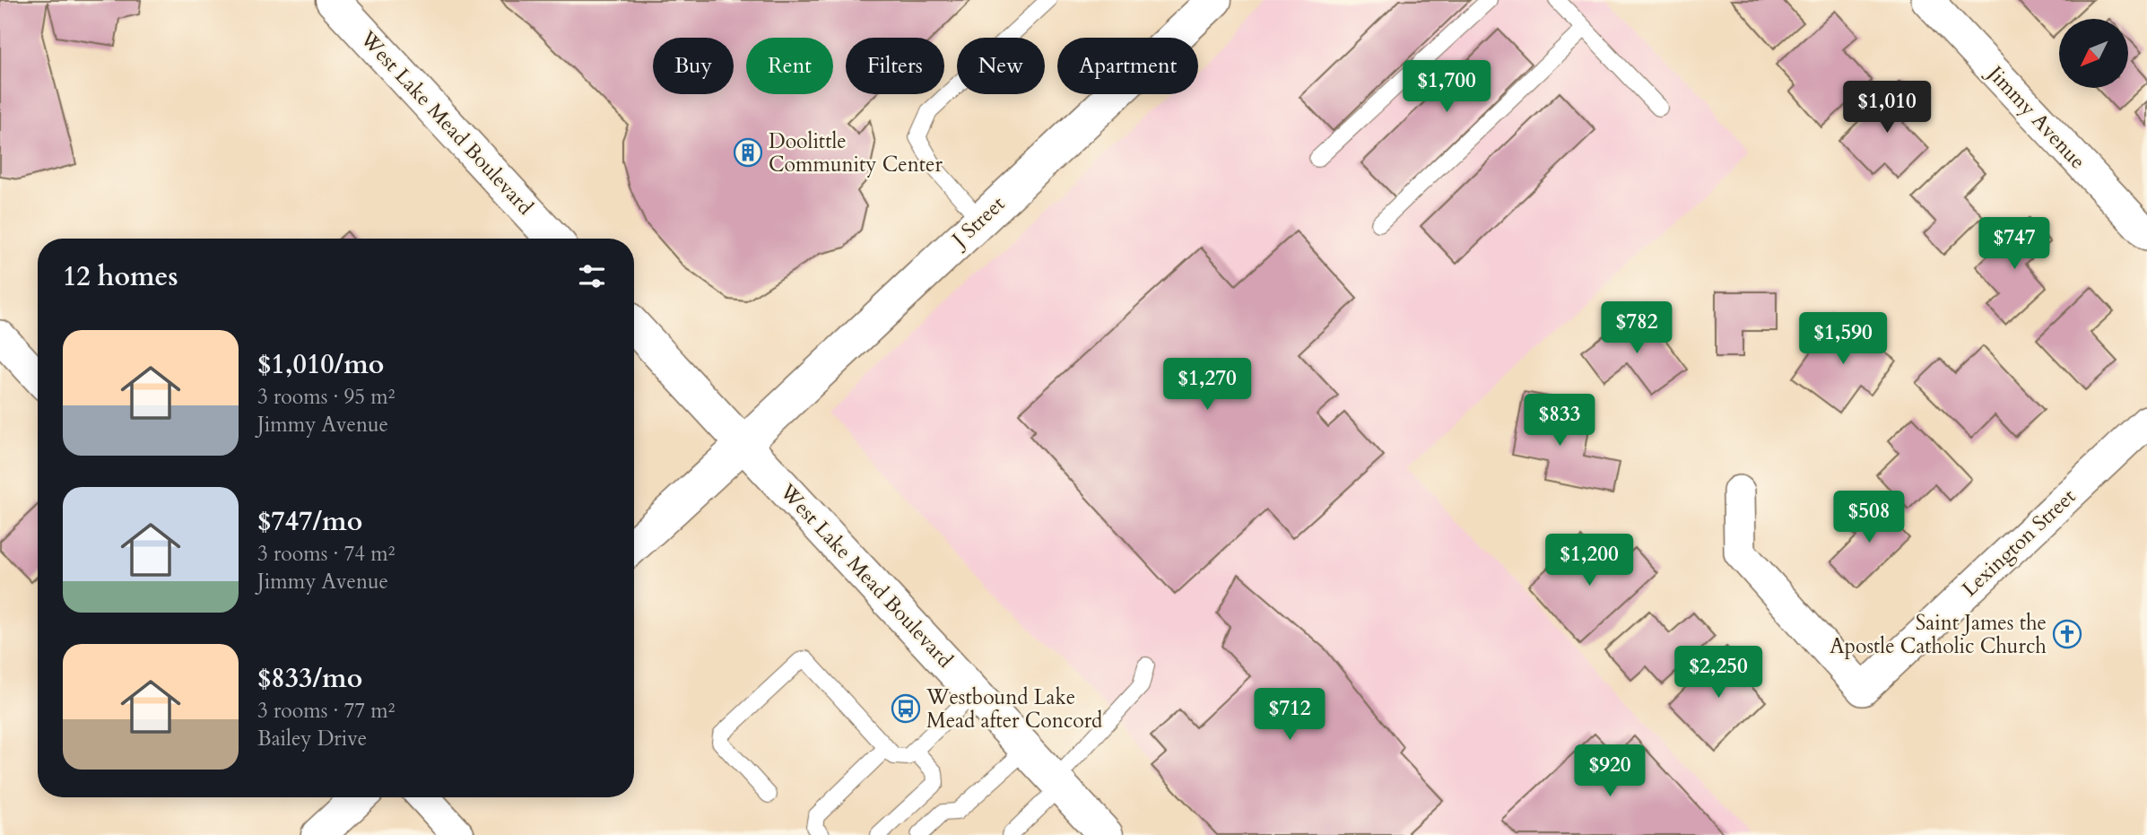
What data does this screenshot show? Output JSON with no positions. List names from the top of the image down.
{
  "streets": {
    "main road": ["West Lake Mead Boulevard", "J Street"],
    "street": ["Jimmy Avenue", "Lexington Street"]
  },
  "crossings": [
    ["West Lake Mead Boulevard", "J Street"]
  ],
  "places": {
    "building": ["Doolittle Community Center"],
    "church": ["Saint James the Apostle Catholic Church"],
    "bus stop": ["Westbound Lake Mead after Concord"]
  },
  "north": "bottom left",
  "page": {
    "chip": [
      "Buy",
      "Rent",
      "Filters",
      "New",
      "Apartment"
    ],
    "price": [
      "$1,700",
      "$1,010",
      "$747",
      "$782",
      "$1,590",
      "$1,270",
      "$833",
      "$508",
      "$1,200",
      "$2,250",
      "$712",
      "$920"
    ],
    "heading": "12 homes",
    "list": [
      {
        "name": "$1,010/mo",
        "note": "3 rooms · 95 m² · Jimmy Avenue"
      },
      {
        "name": "$747/mo",
        "note": "3 rooms · 74 m² · Jimmy Avenue"
      },
      {
        "name": "$833/mo",
        "note": "3 rooms · 77 m² · Bailey Drive"
      }
    ]
  }
}
